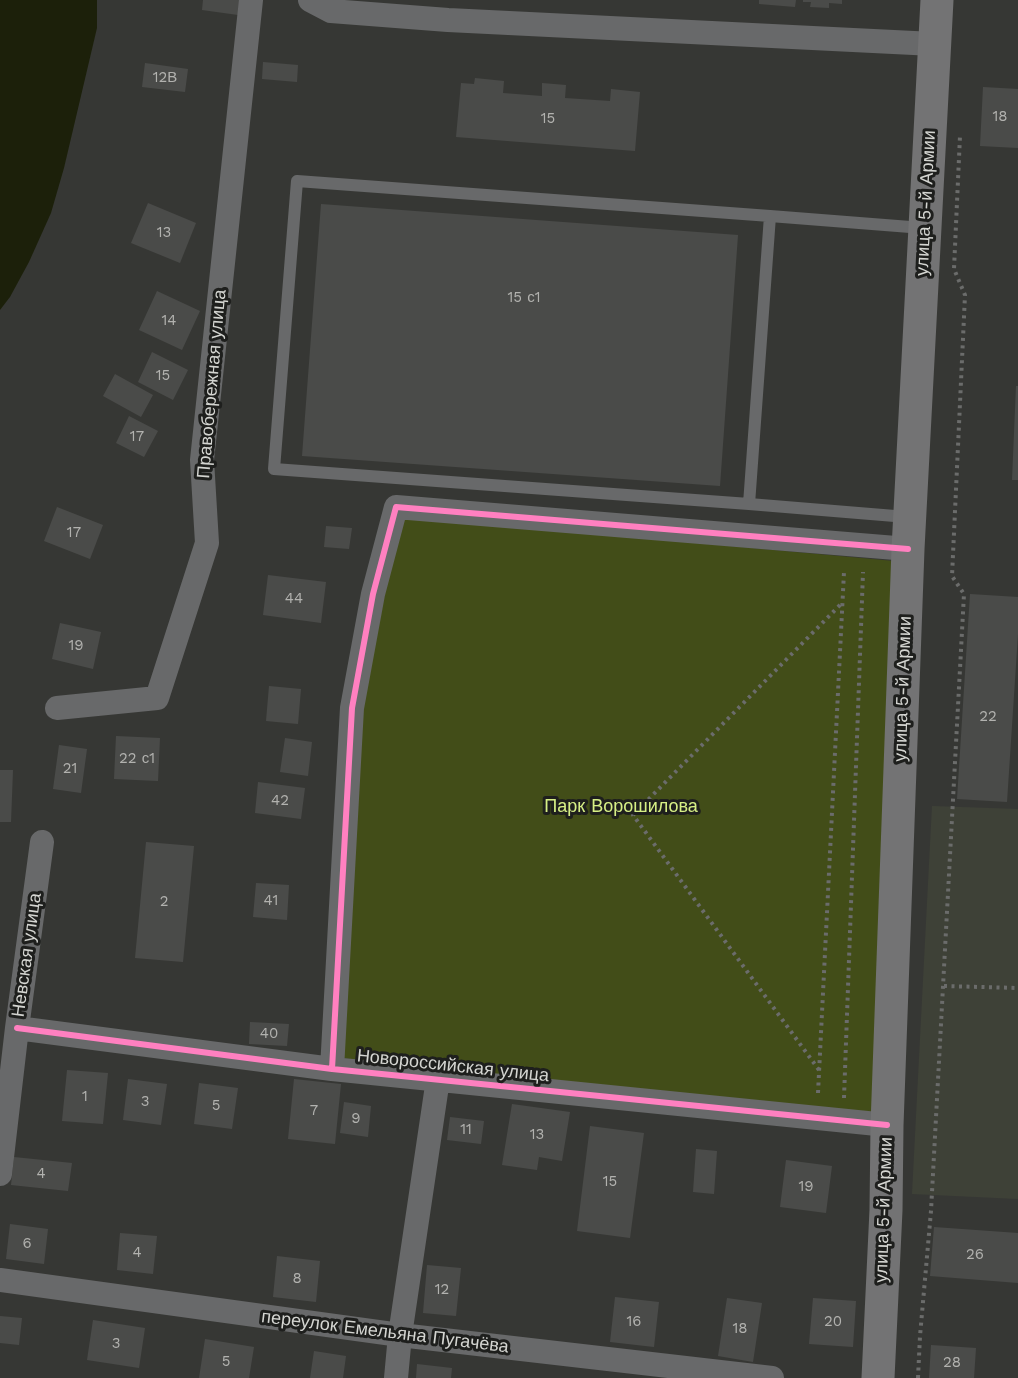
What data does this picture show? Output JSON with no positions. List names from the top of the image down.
{
  "streets": {
    "main road": ["улица 5-й Армии"],
    "street": [
      "Правобережная улица",
      "Невская улица",
      "Новороссийская улица",
      "переулок Емельяна Пугачёва"
    ]
  },
  "crossings": [
    ["улица 5-й Армии", "Новороссийская улица"],
    ["Невская улица", "Новороссийская улица"]
  ],
  "parks": ["Парк Ворошилова"],
  "house_numbers": [
    "12В",
    "18",
    "15",
    "13",
    "15 с1",
    "14",
    "15",
    "17",
    "17",
    "44",
    "19",
    "22",
    "22 с1",
    "21",
    "42",
    "41",
    "2",
    "40",
    "1",
    "3",
    "5",
    "7",
    "9",
    "11",
    "13",
    "4",
    "15",
    "19",
    "6",
    "4",
    "26",
    "8",
    "12",
    "16",
    "20",
    "18",
    "3",
    "5",
    "28"
  ]
}
